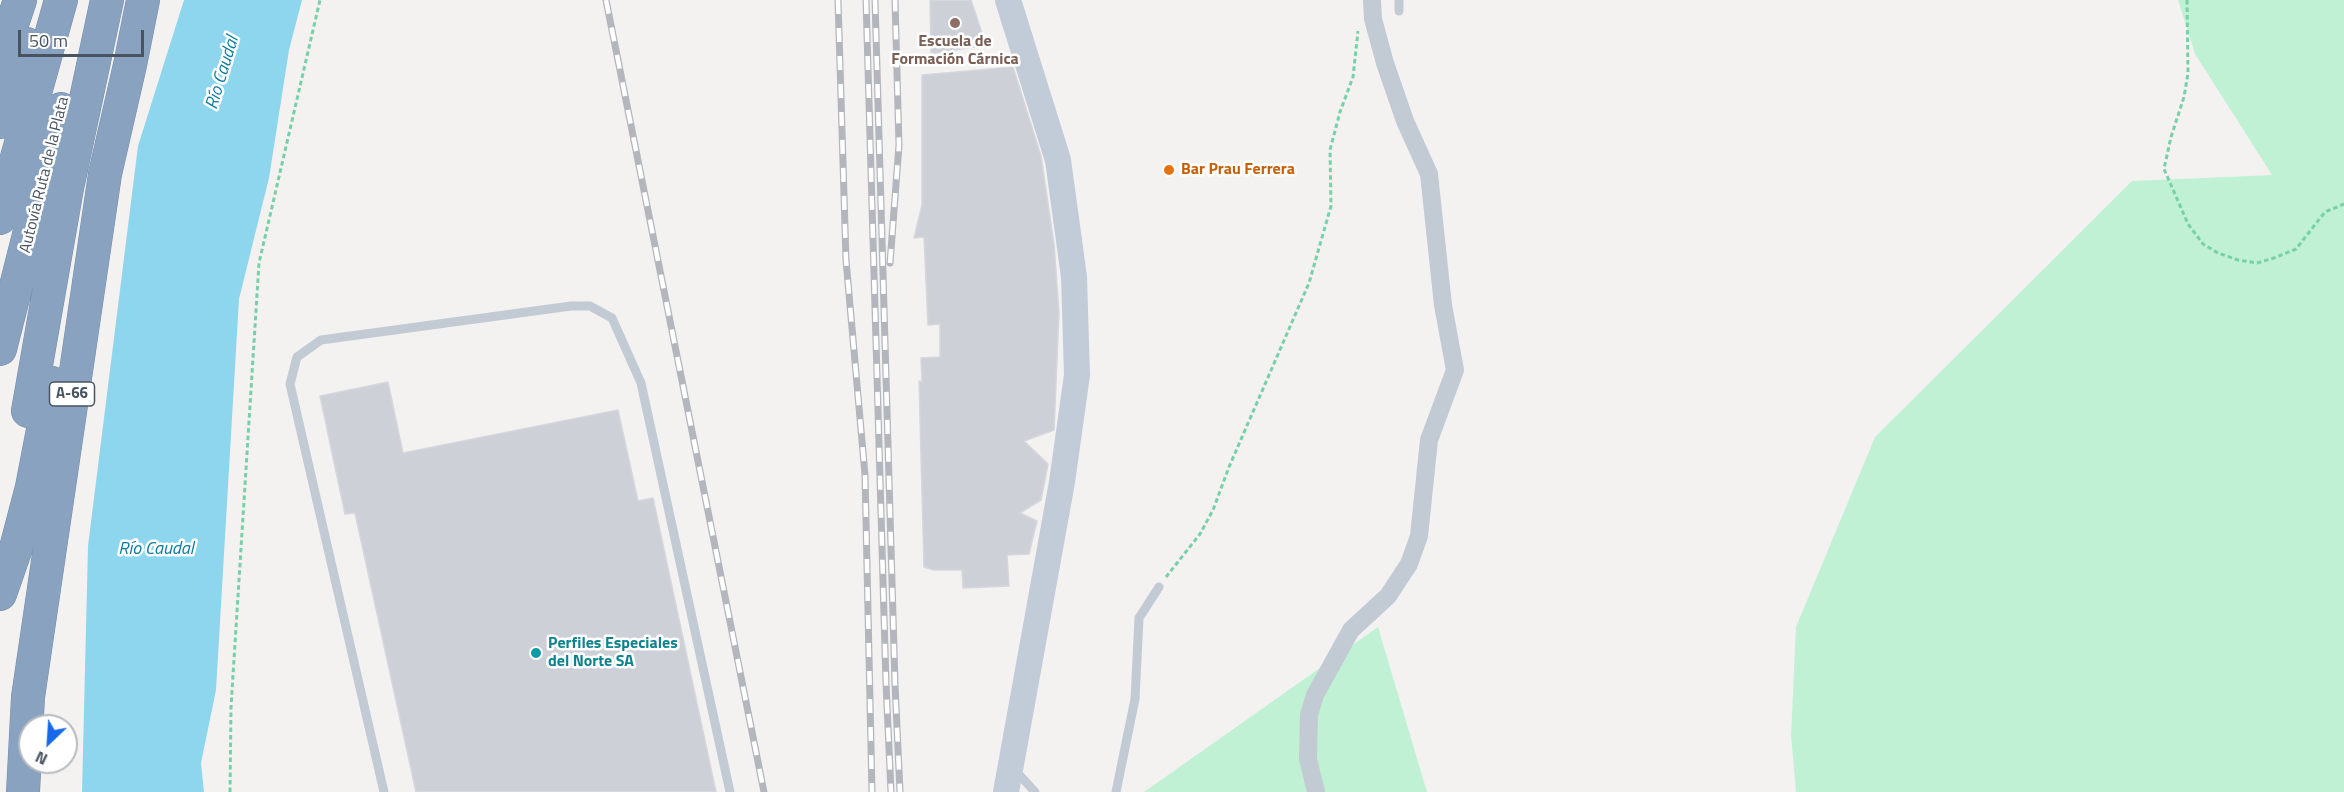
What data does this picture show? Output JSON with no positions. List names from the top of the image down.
{
  "streets": {
    "highway": ["Autovía Ruta de la Plata", "A-66"]
  },
  "water": ["Río Caudal"],
  "places": ["Escuela de Formación Cárnica", "Bar Prau Ferrera", "Perfiles Especiales del Norte SA"],
  "scale_bar": "50 m",
  "north": "bottom left"
}
